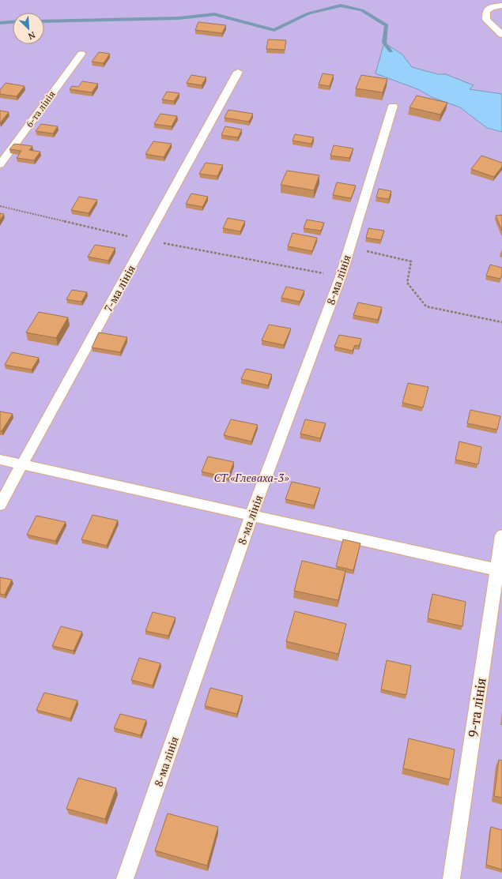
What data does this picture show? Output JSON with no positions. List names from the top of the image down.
{
  "streets": {
    "lane": [
      "6-та лінія",
      "8-ма лінія",
      "7-ма лінія",
      "9-та лінія"
    ]
  },
  "parks": ["СТ «Глеваха-3»"],
  "north": "bottom right"
}
